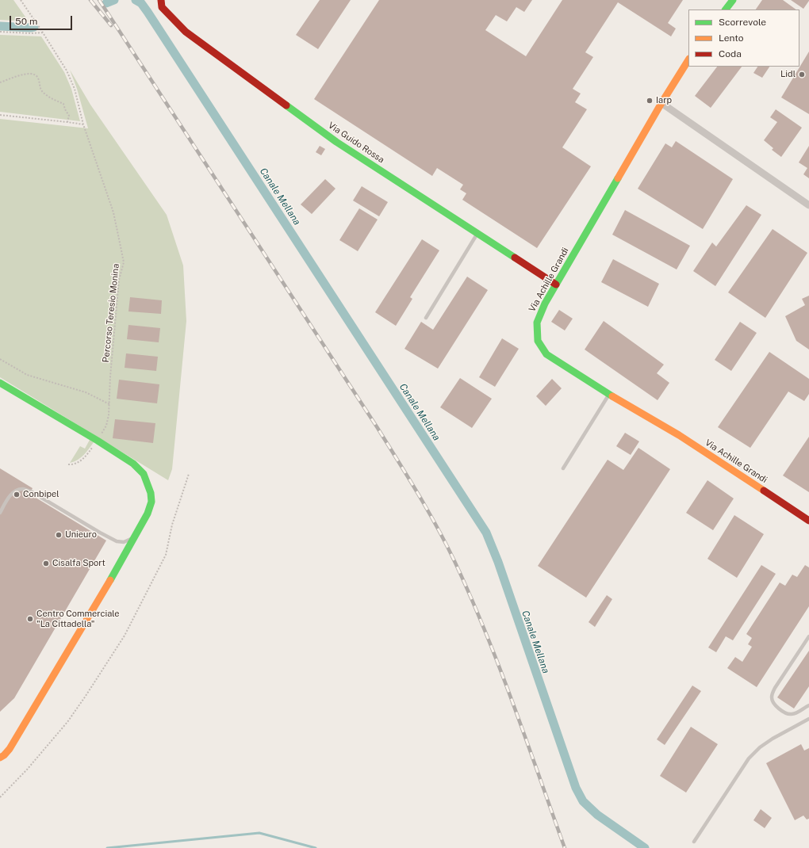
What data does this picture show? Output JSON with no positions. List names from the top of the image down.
{
  "streets": {
    "street": ["Via Guido Rossa", "Via Achille Grandi"],
    "path": ["Percorso Teresio Monina"]
  },
  "crossings": [
    ["Via Guido Rossa", "Via Achille Grandi"]
  ],
  "water": ["Canale Mellana"],
  "places": [
    "Lidl",
    "Iarp",
    "Conbipel",
    "Unieuro",
    "Cisalfa Sport",
    "Centro Commerciale \"La Cittadella\""
  ],
  "legend": ["Scorrevole", "Lento", "Coda"],
  "scale_bar": "50 m"
}
